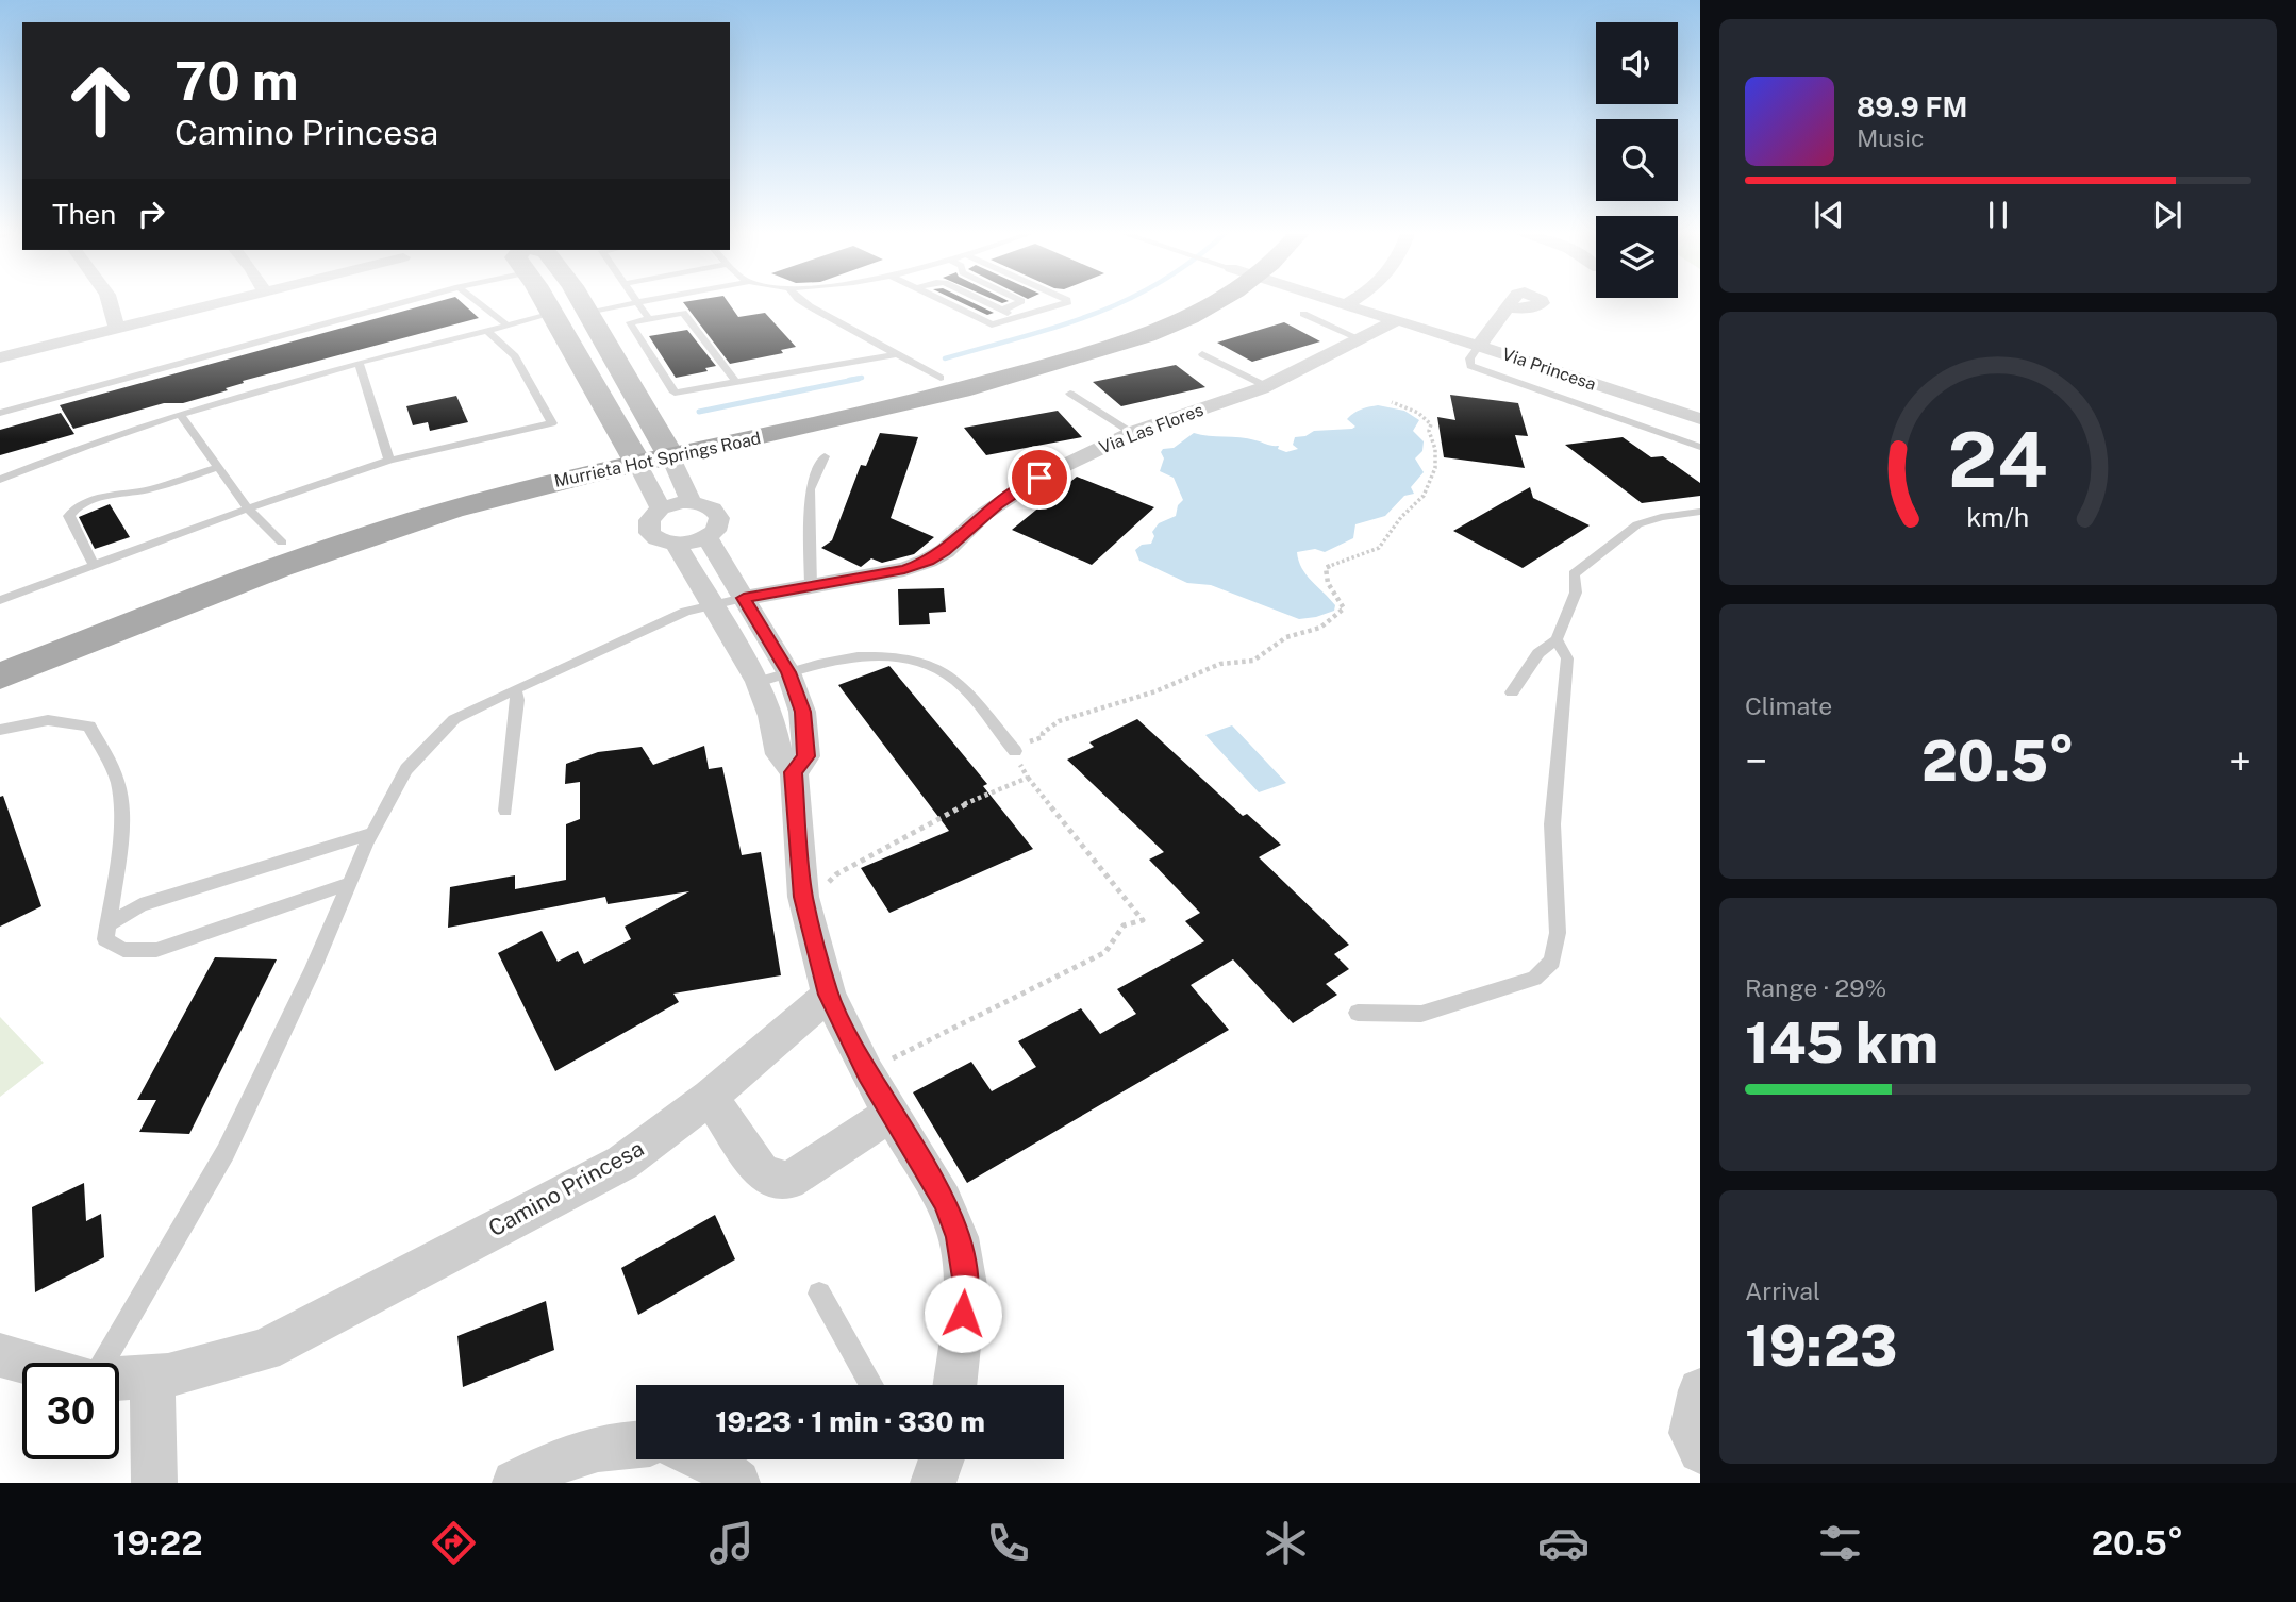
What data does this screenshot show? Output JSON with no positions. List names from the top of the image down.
{
  "streets": {
    "main road": ["Murrieta Hot Springs Road"],
    "street": ["Via Princesa", "Via Las Flores", "Camino Princesa"]
  },
  "crossings": [
    ["Via Princesa", "Via Las Flores"]
  ],
  "page": {
    "turn": ["70 m", "Camino Princesa"],
    "song": ["89.9 FM", "Music"],
    "then": "Then",
    "tile": [
      "Climate",
      ["Range · 29%", "145 km"],
      ["Arrival", "19:23"]
    ],
    "heat": ["−", "20.5°", "+"],
    "limit": "30",
    "trip": "19:23 · 1 min · 330 m",
    "tabs": ["19:22", "20.5°"],
    "gauge": ["24", "km/h"]
  }
}
